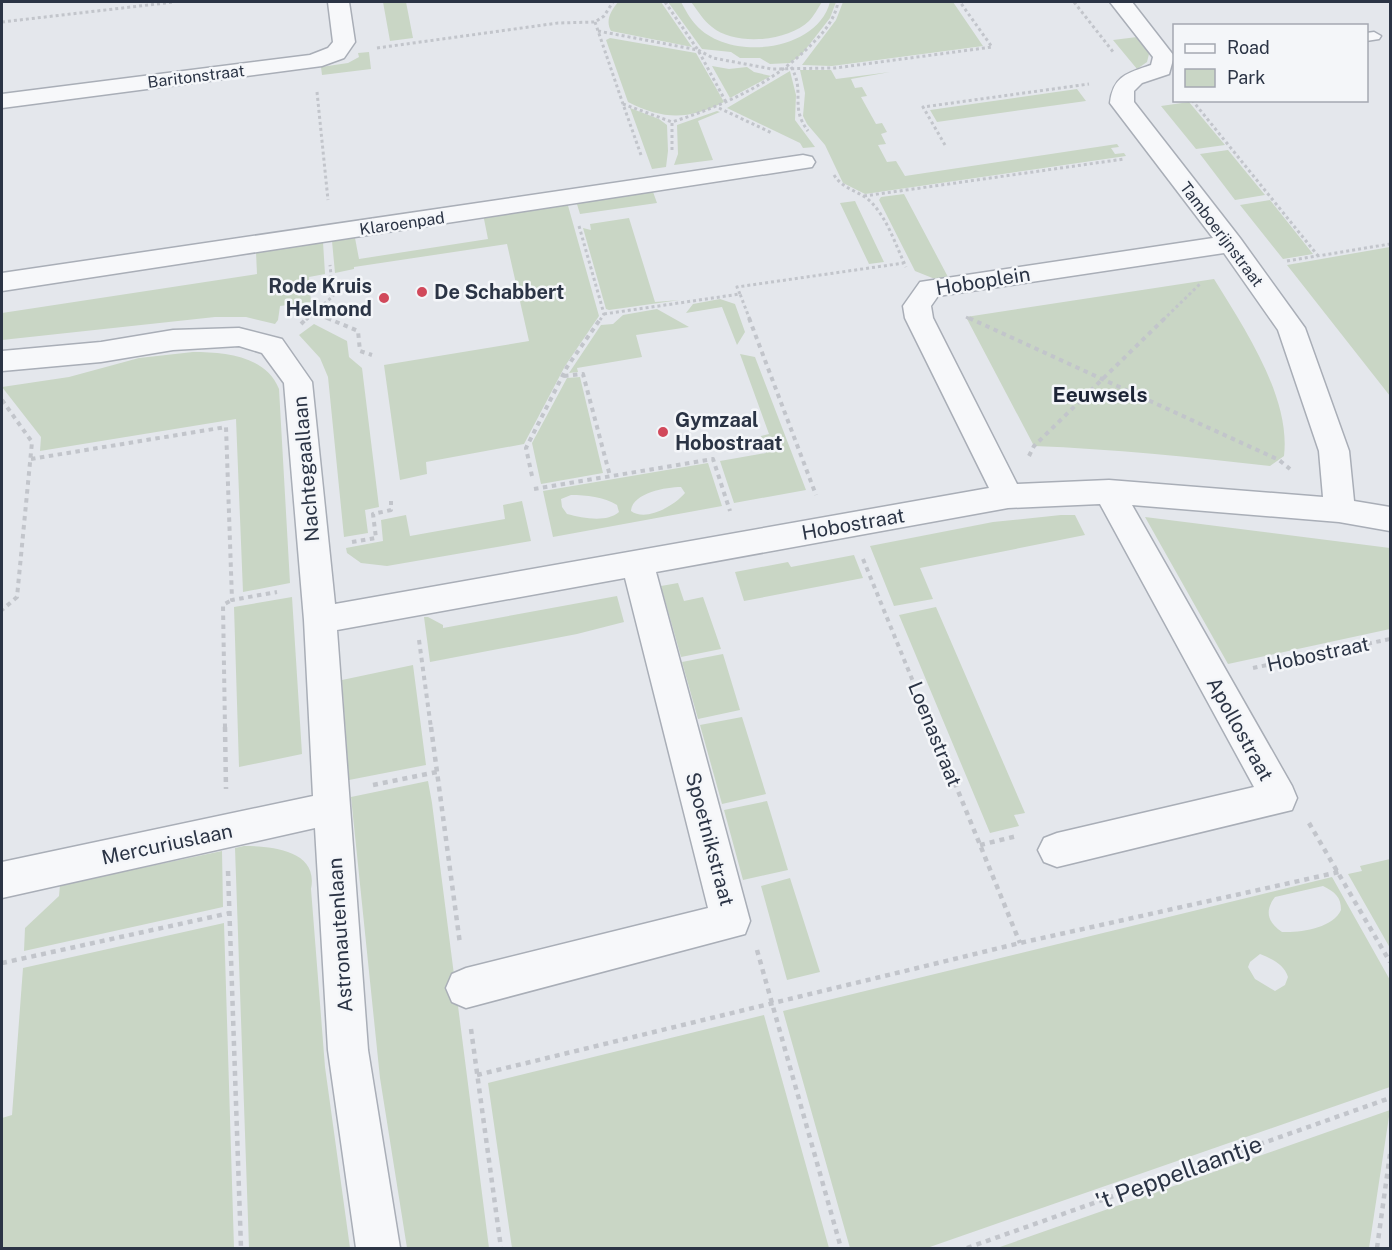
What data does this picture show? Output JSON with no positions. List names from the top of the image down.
{
  "streets": {
    "street": [
      "Baritonstraat",
      "Klaroenpad",
      "Tamboerijnstraat",
      "Hoboplein",
      "Nachtegaallaan",
      "Hobostraat",
      "Apollostraat",
      "Spoetnikstraat",
      "Mercuriuslaan",
      "Astronautenlaan"
    ],
    "path": ["Loenastraat", "'t Peppellaantje"]
  },
  "crossings": [
    ["Tamboerijnstraat", "Hoboplein"],
    ["Tamboerijnstraat", "Hobostraat"],
    ["Hoboplein", "Hobostraat"],
    ["Nachtegaallaan", "Hobostraat"],
    ["Nachtegaallaan", "Astronautenlaan"],
    ["Hobostraat", "Apollostraat"],
    ["Hobostraat", "Loenastraat"],
    ["Hobostraat", "Spoetnikstraat"],
    ["Hobostraat", "Astronautenlaan"],
    ["Mercuriuslaan", "Astronautenlaan"]
  ],
  "districts": ["Eeuwsels"],
  "places": ["De Schabbert", "Rode Kruis Helmond", "Gymzaal Hobostraat"],
  "legend": ["Road", "Park"]
}
